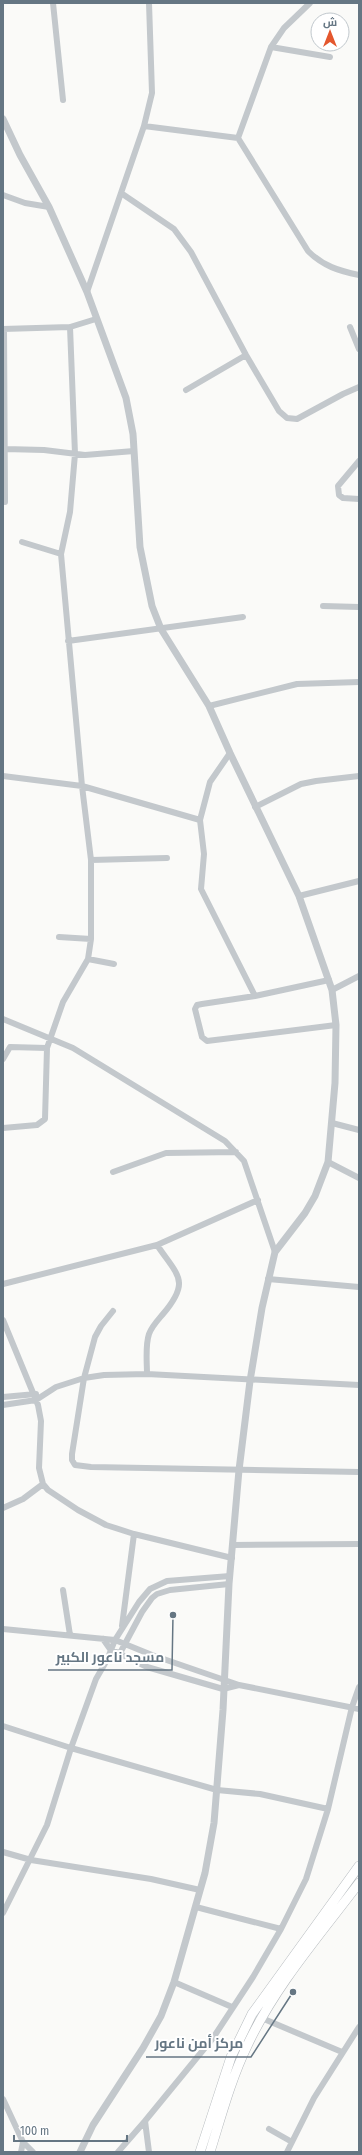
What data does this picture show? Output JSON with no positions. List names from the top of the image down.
{
  "places": ["مسجد ناعور الكبير", "مركز أمن ناعور"],
  "scale_bar": "100 m",
  "north": "top"
}
